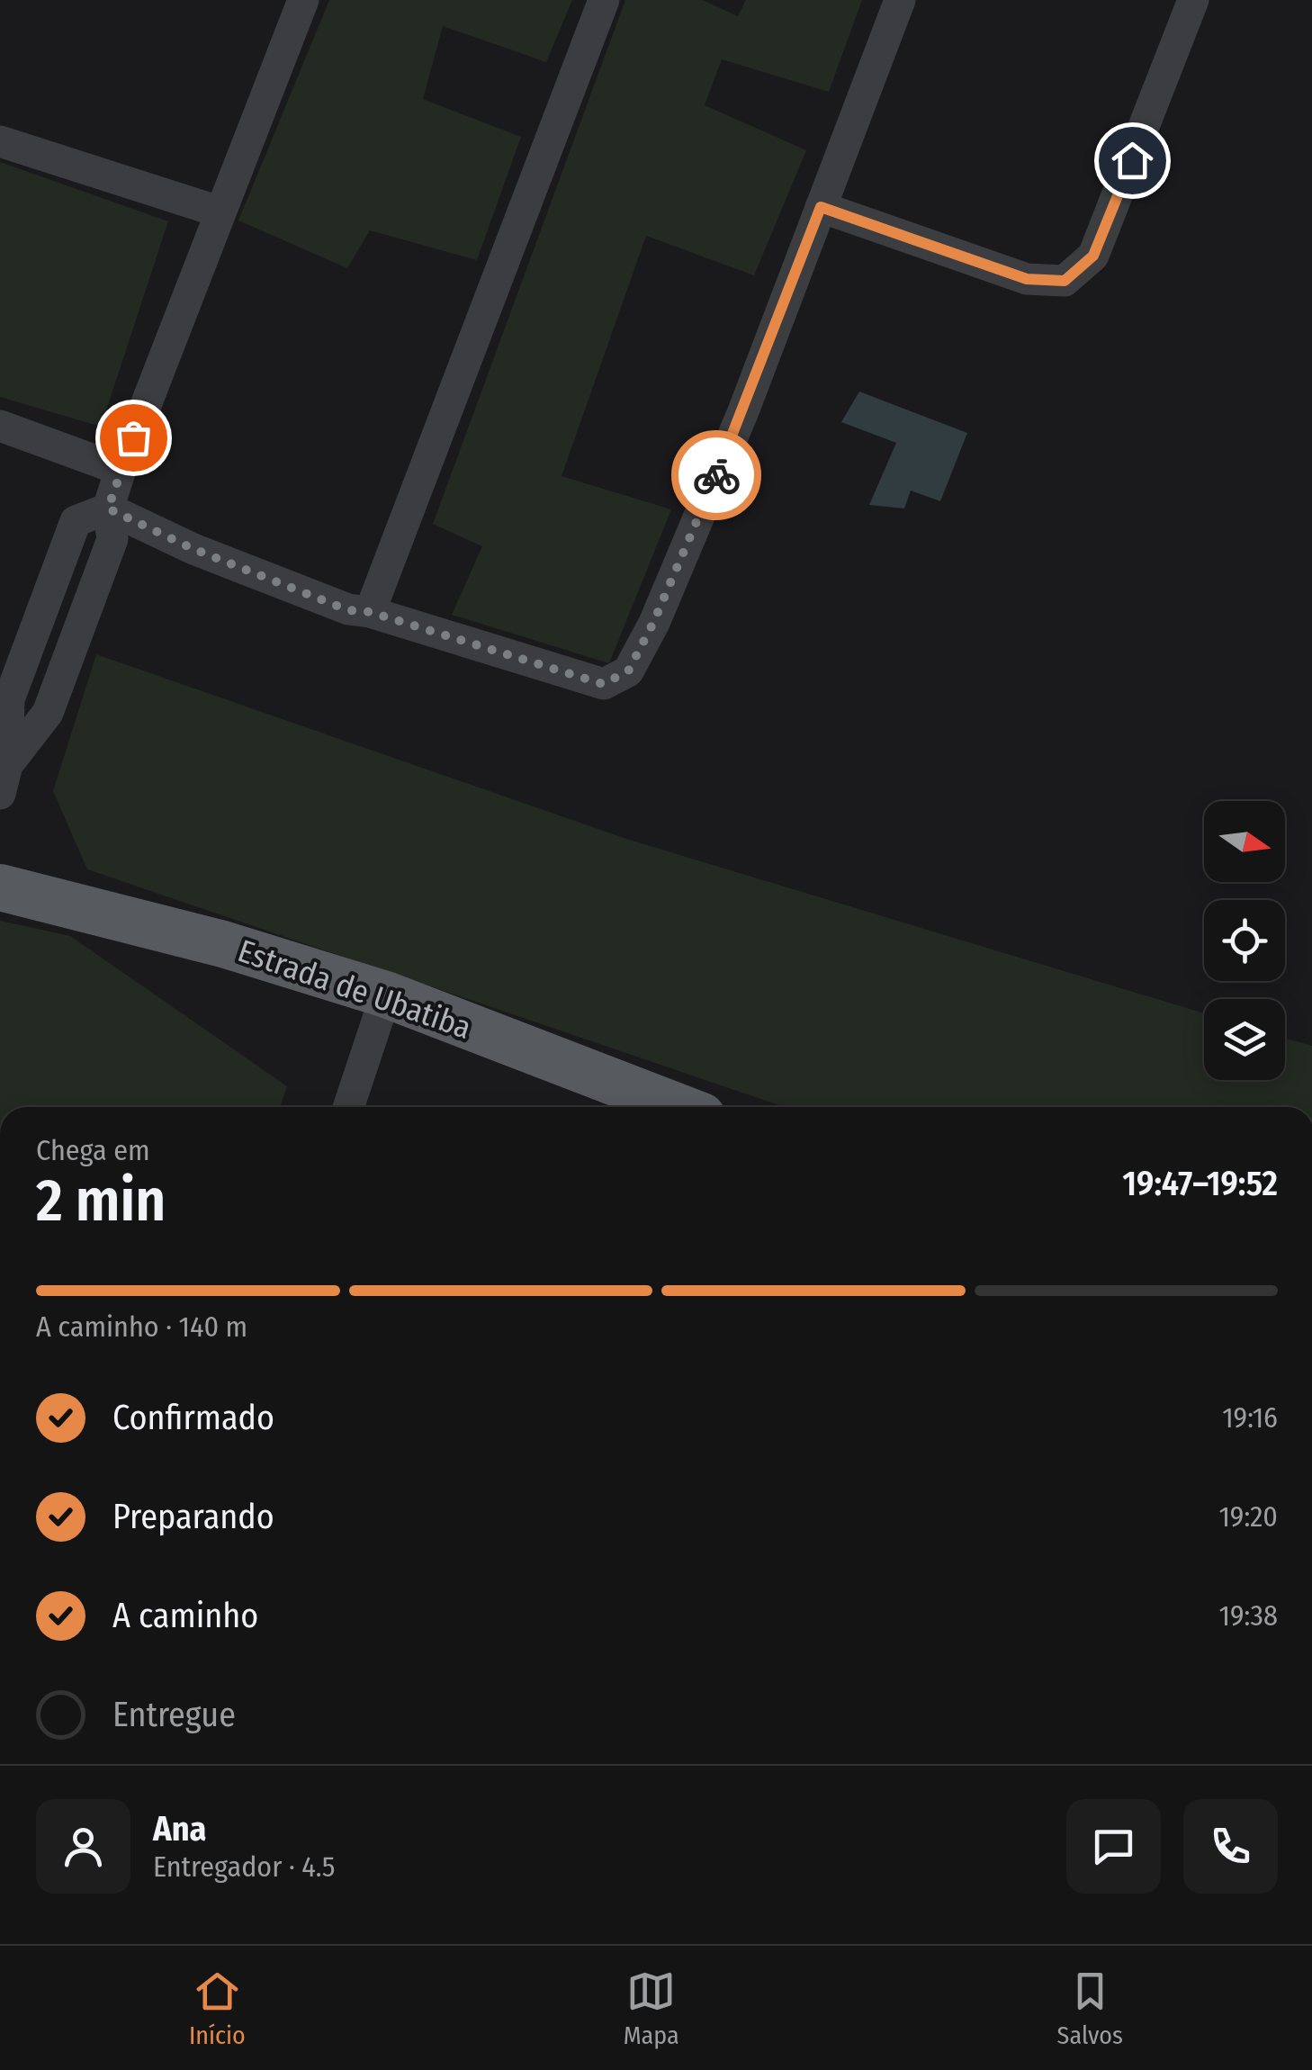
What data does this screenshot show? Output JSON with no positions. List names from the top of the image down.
{
  "streets": {
    "main road": ["Estrada de Ubatiba"]
  },
  "north": "right",
  "page": {
    "heading": ["2 min", "Chega em", "19:47–19:52"],
    "panel": ["Ana", "Entregador · 4.5"],
    "bar": "A caminho · 140 m",
    "list": [
      ["Confirmado", "19:16"],
      ["Preparando", "19:20"],
      ["A caminho", "19:38"],
      "Entregue"
    ],
    "tabs": ["Início", "Mapa", "Salvos"]
  }
}
